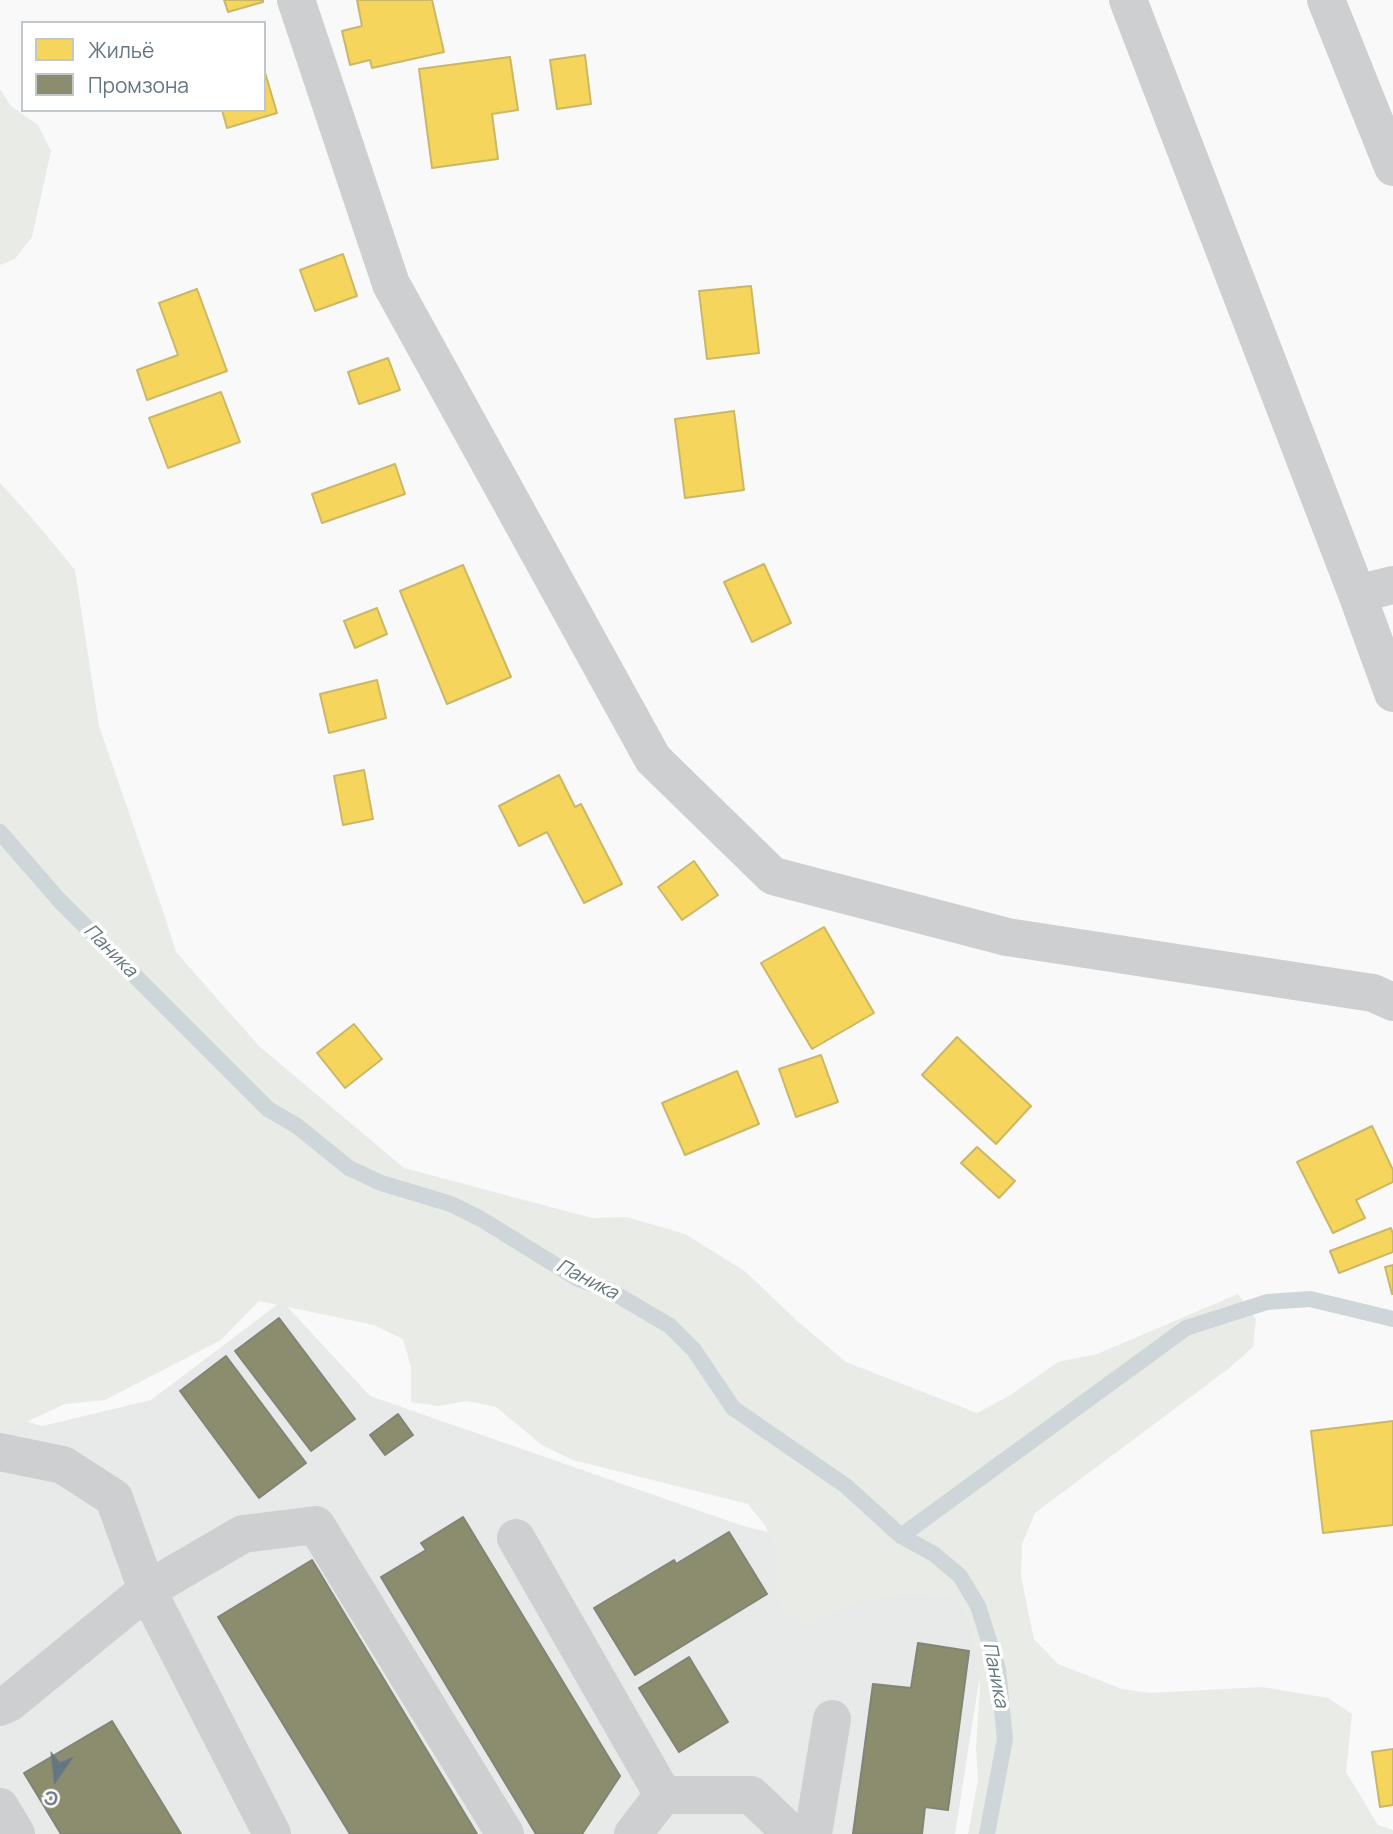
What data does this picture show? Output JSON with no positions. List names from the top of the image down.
{
  "water": ["Паника"],
  "legend": ["Жильё", "Промзона"],
  "north": "bottom"
}
